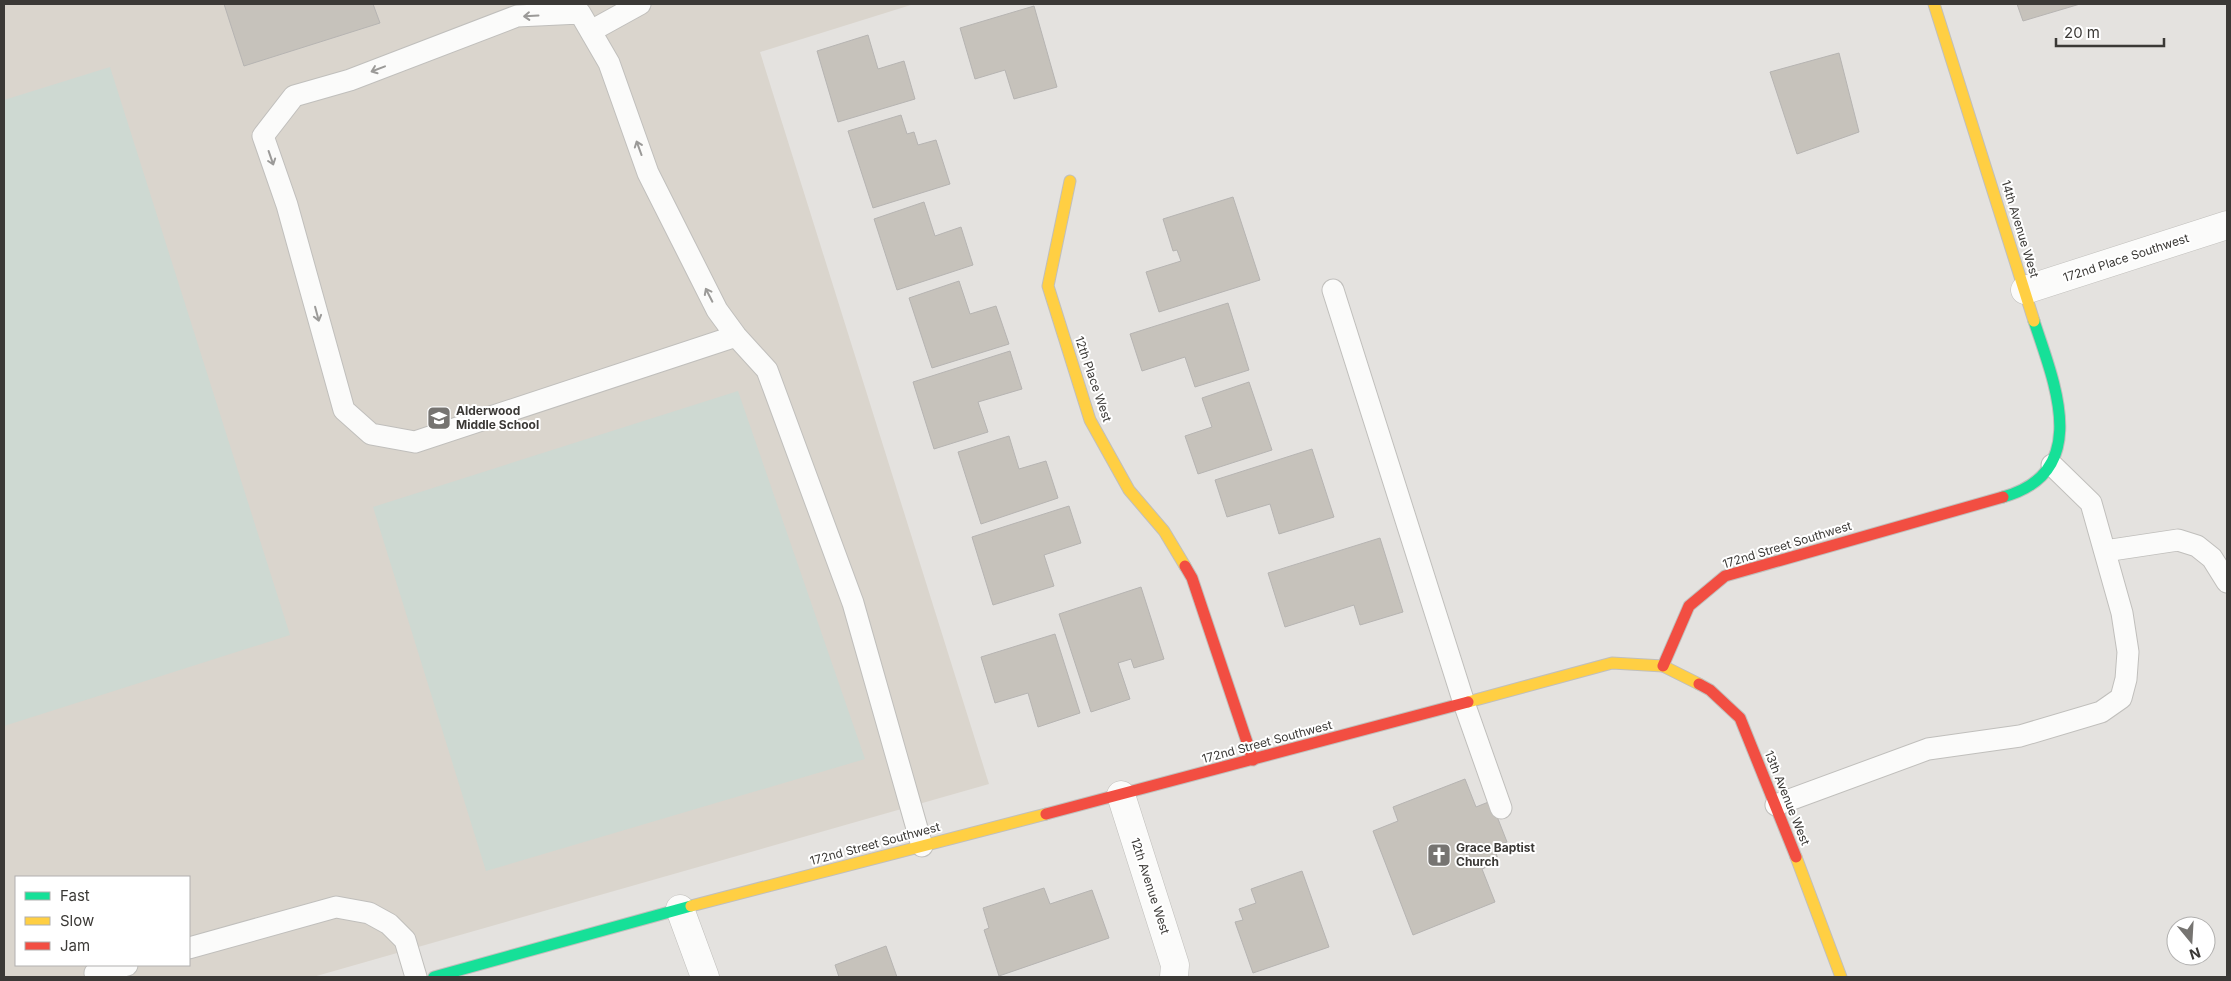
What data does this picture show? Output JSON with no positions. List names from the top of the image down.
{
  "streets": {
    "street": [
      "14th Avenue West",
      "172nd Place Southwest",
      "12th Place West",
      "172nd Street Southwest",
      "13th Avenue West",
      "12th Avenue West"
    ]
  },
  "crossings": [
    ["14th Avenue West", "172nd Place Southwest"],
    ["14th Avenue West", "172nd Street Southwest"],
    ["12th Place West", "172nd Street Southwest"],
    ["172nd Street Southwest", "13th Avenue West"],
    ["172nd Street Southwest", "12th Avenue West"]
  ],
  "places": {
    "school or university": ["Alderwood Middle School"],
    "church": ["Grace Baptist Church"]
  },
  "legend": ["Fast", "Slow", "Jam"],
  "scale_bar": "20 m",
  "north": "bottom"
}
